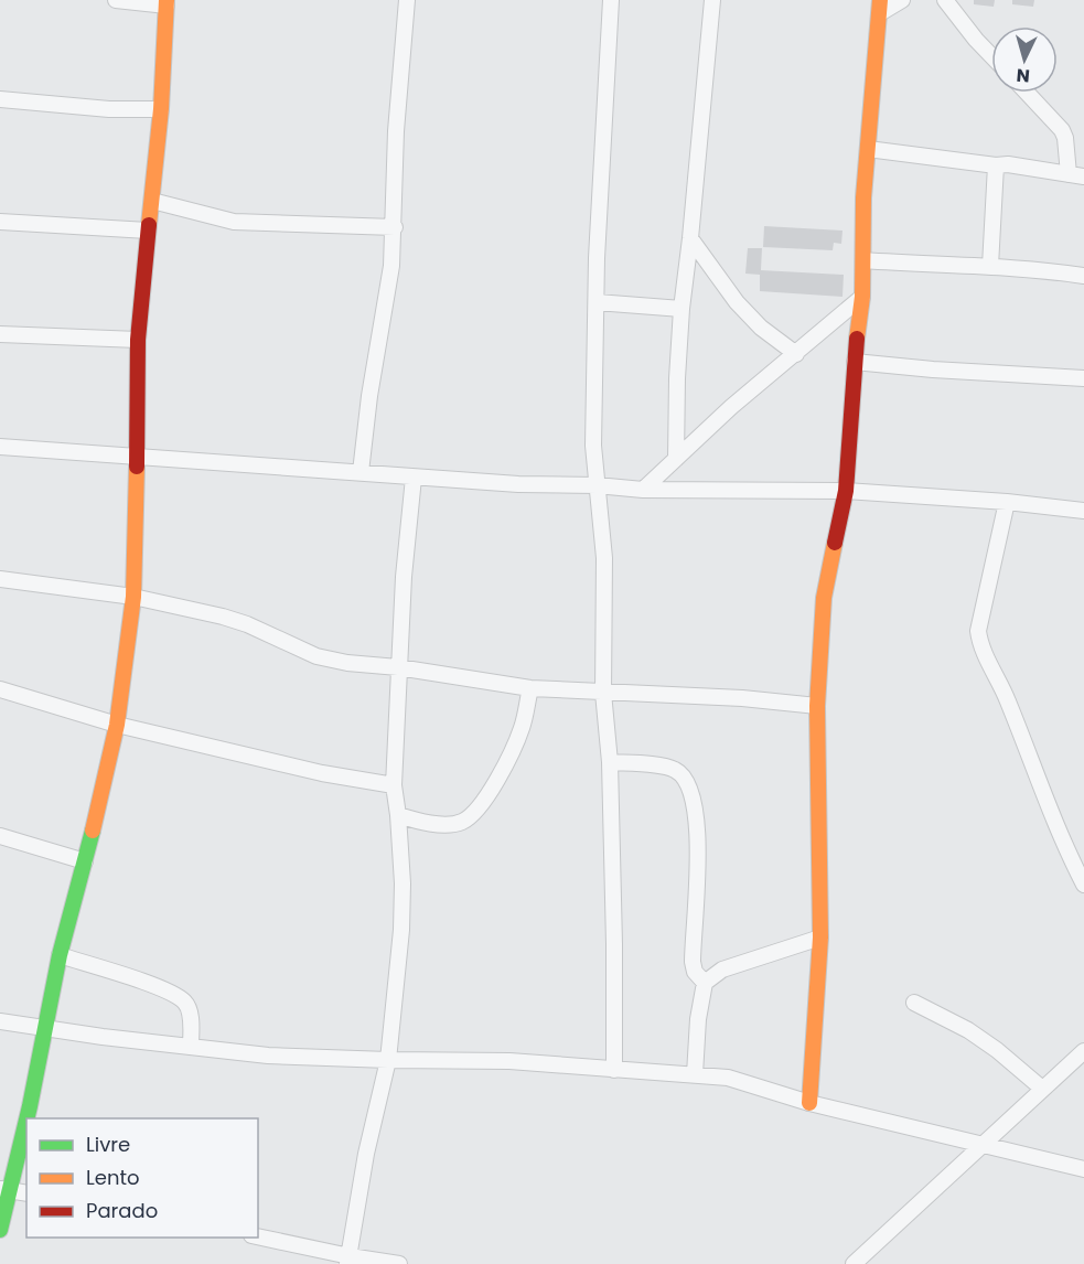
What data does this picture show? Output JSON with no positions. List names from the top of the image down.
{
  "legend": ["Livre", "Lento", "Parado"],
  "north": "bottom"
}
